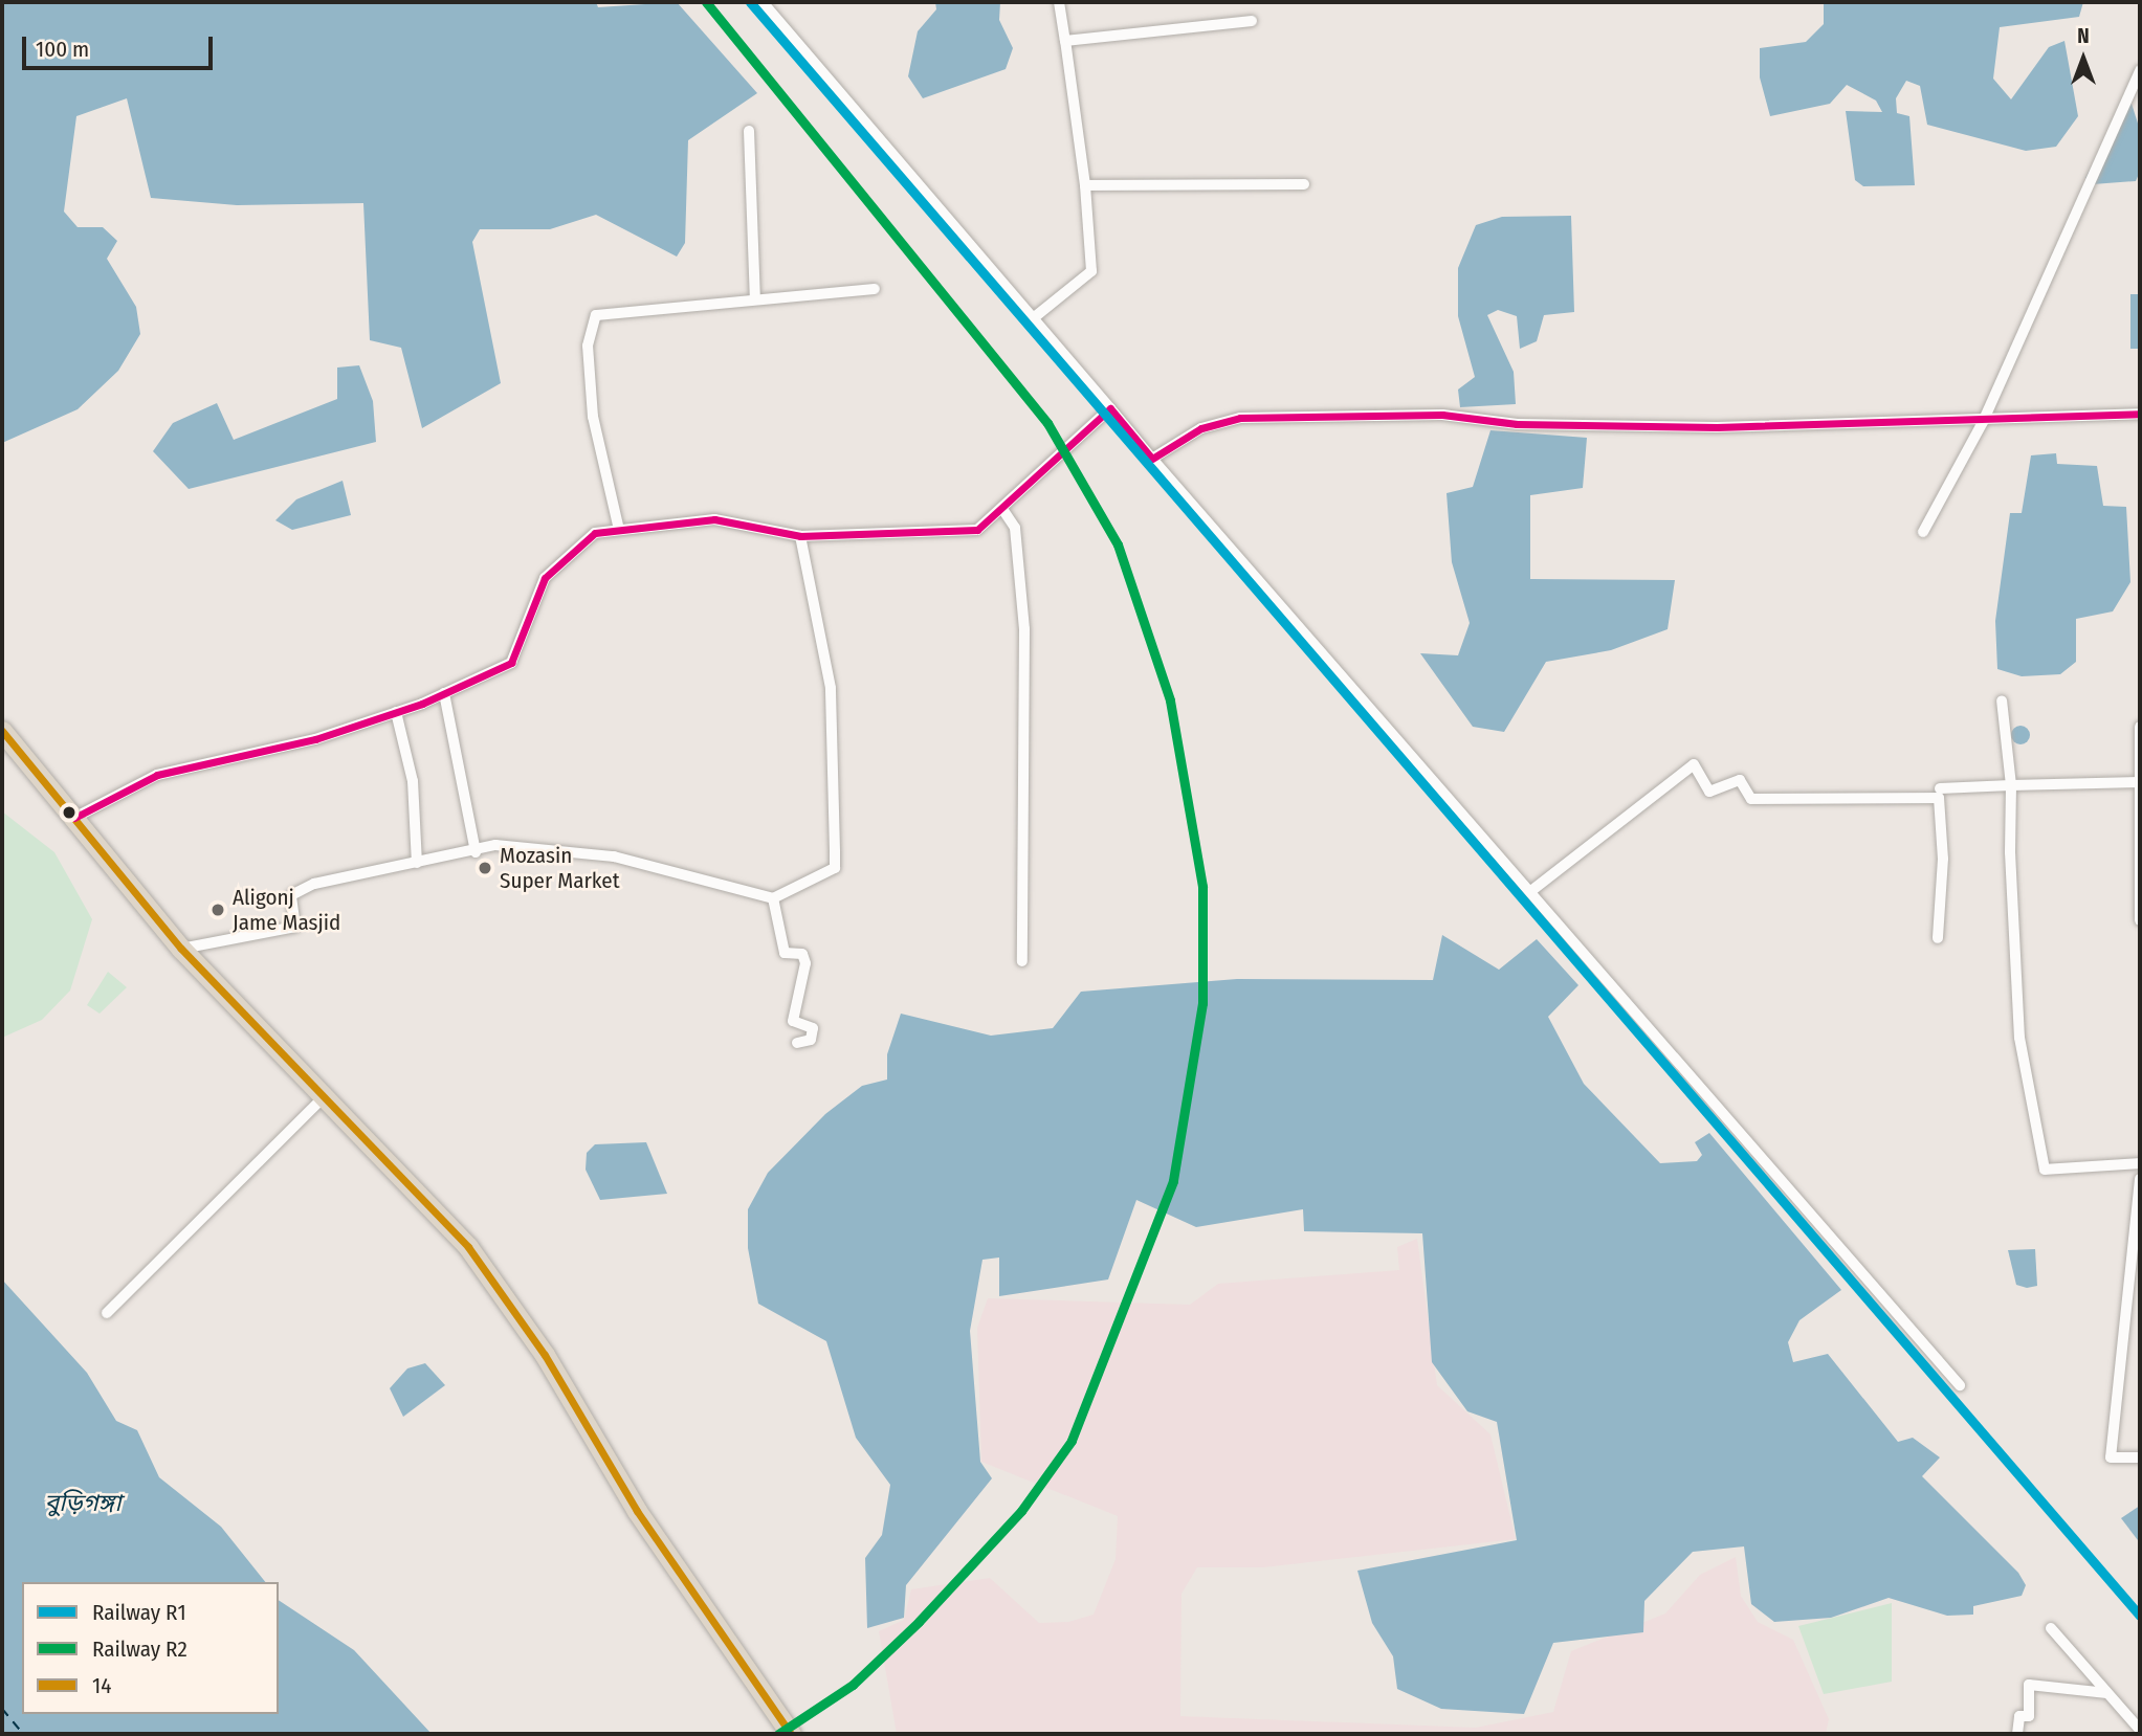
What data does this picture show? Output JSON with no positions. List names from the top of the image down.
{
  "water": ["বুড়িগঙ্গা"],
  "places": ["Mozasin Super Market", "Aligonj Jame Masjid"],
  "lines": ["rail line R1", "rail line R2", "transit line 14"],
  "legend": ["Railway R1", "Railway R2", "14"],
  "scale_bar": "100 m",
  "north": "top"
}
